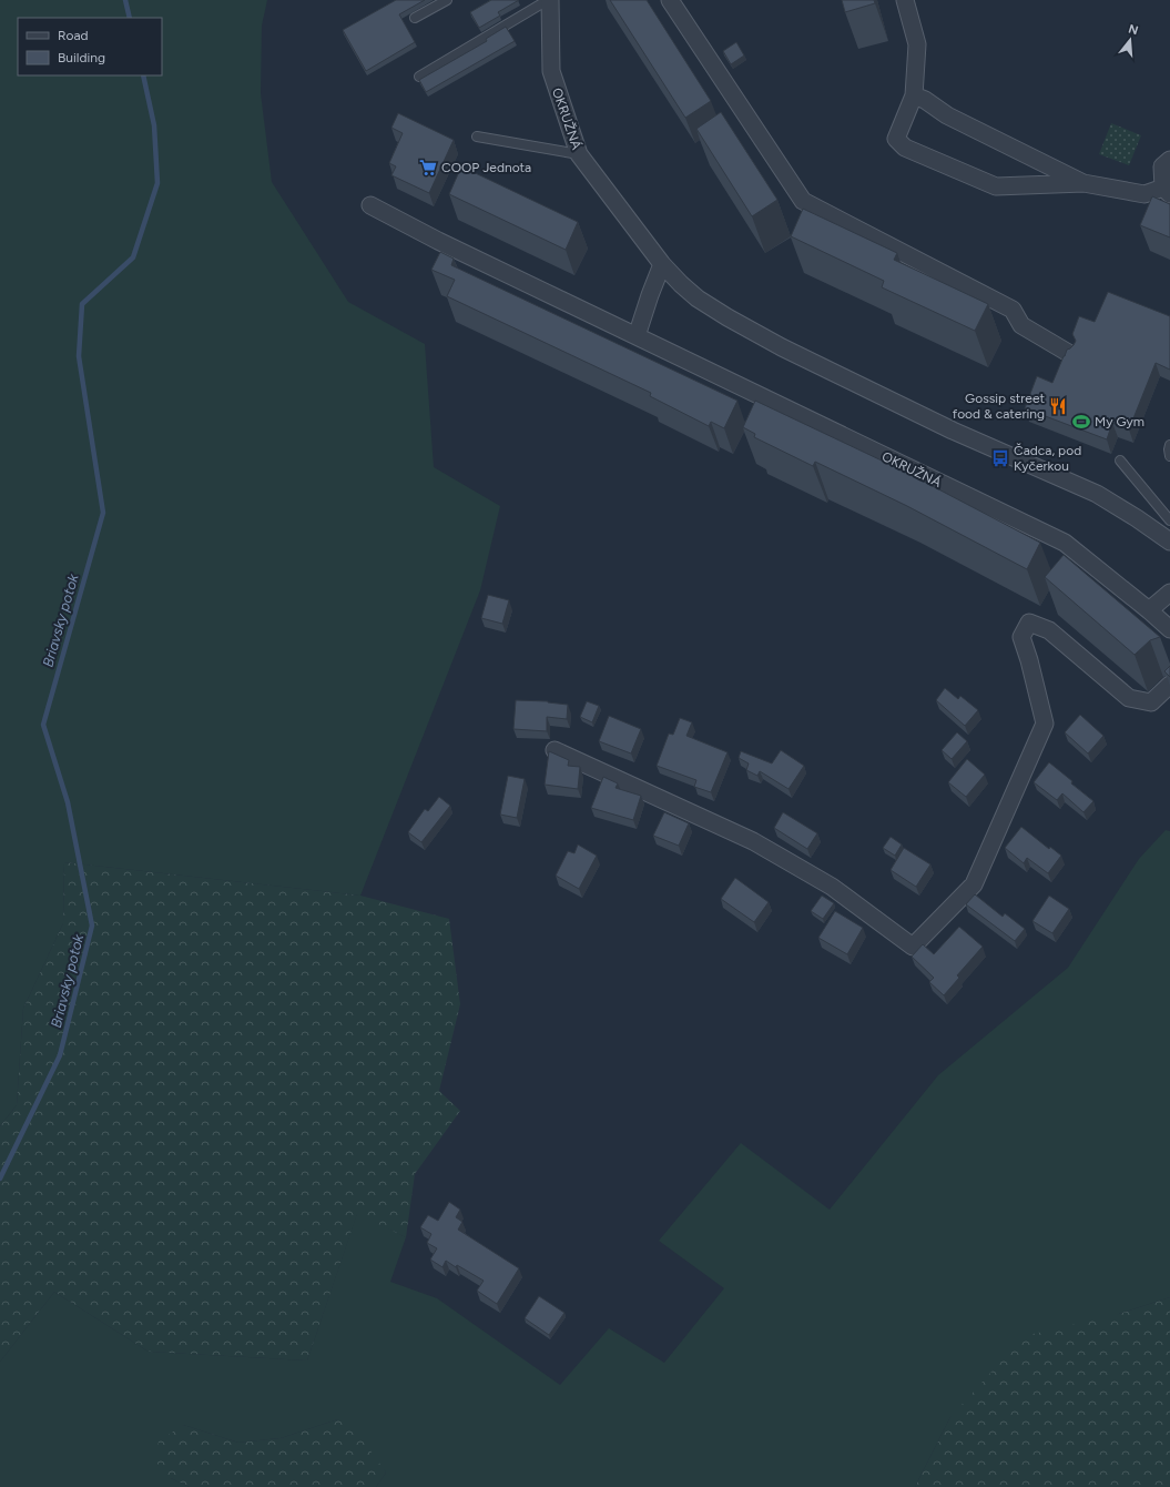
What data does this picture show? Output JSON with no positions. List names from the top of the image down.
{
  "streets": {
    "street": ["OKRUŽNÁ"]
  },
  "water": ["Briavsky potok"],
  "places": {
    "supermarket": ["COOP Jednota"],
    "restaurant": ["Gossip street food & catering"],
    "sports": ["My Gym"],
    "bus stop": ["Čadca, pod Kyčerkou"]
  },
  "legend": ["Road", "Building"],
  "north": "top"
}
